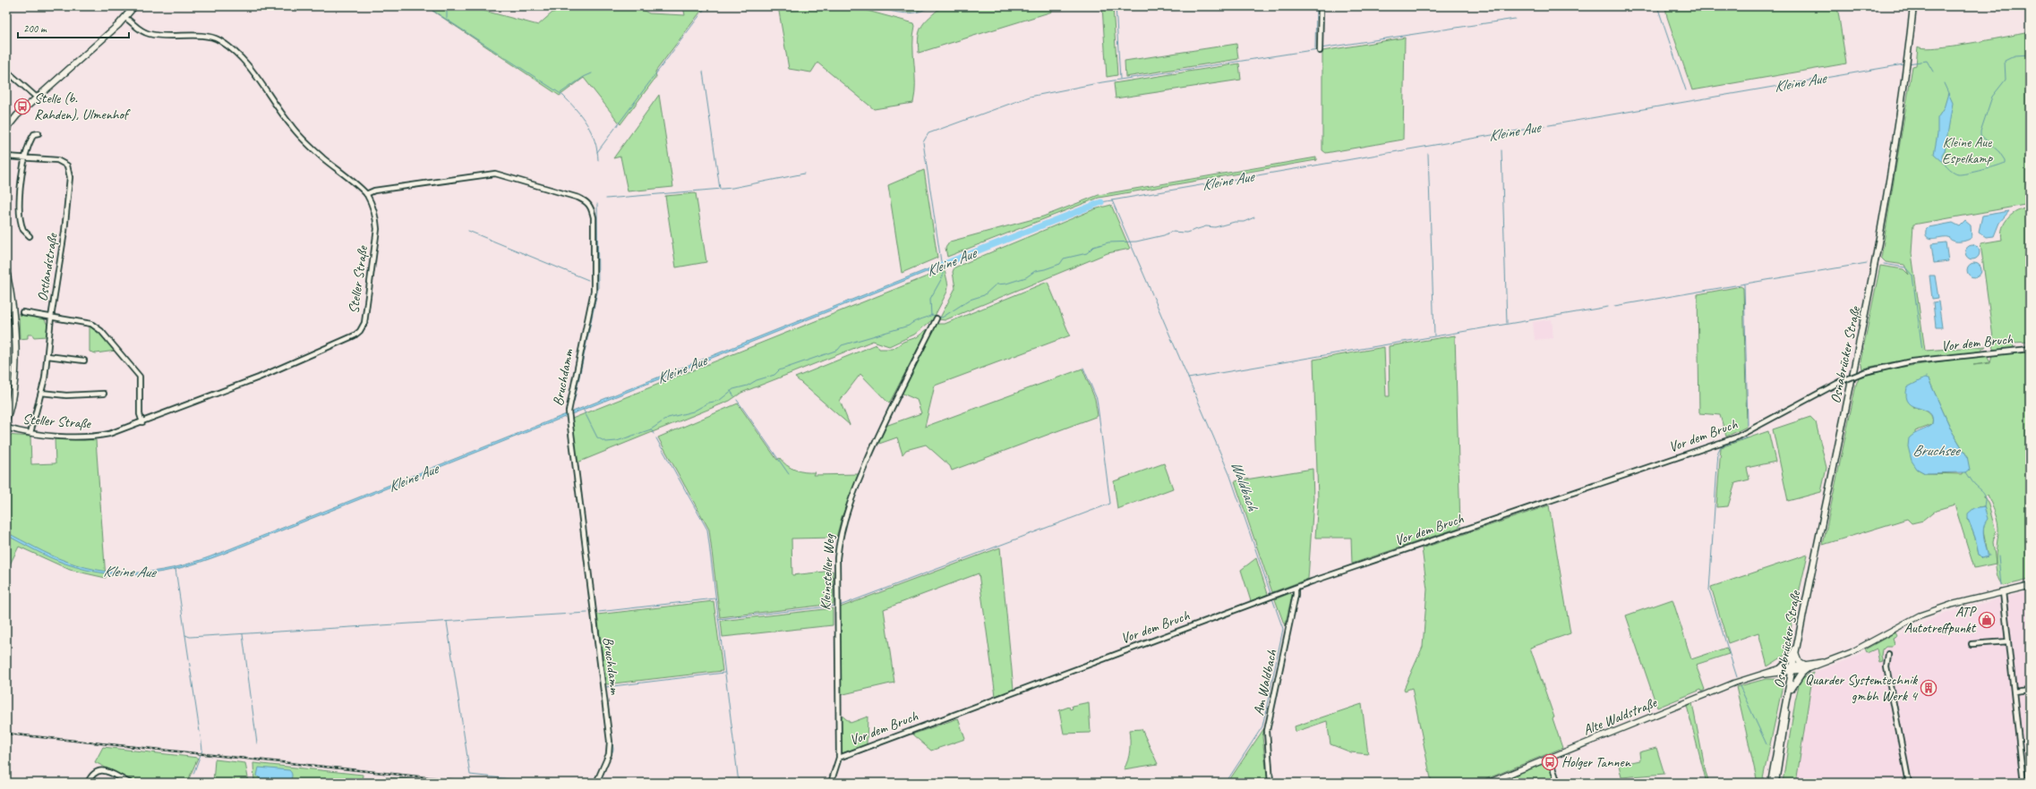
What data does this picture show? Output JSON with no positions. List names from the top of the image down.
{
  "streets": {
    "main road": ["Osnabrücker Straße"],
    "street": [
      "Ostlandstraße",
      "Steller Straße",
      "Vor dem Bruch",
      "Bruchdamm",
      "Kleinsteller Weg",
      "Am Waldbach",
      "Alte Waldstraße"
    ]
  },
  "crossings": [
    ["Ostlandstraße", "Steller Straße"],
    ["Steller Straße", "Bruchdamm"],
    ["Vor dem Bruch", "Kleinsteller Weg"],
    ["Vor dem Bruch", "Am Waldbach"],
    ["Osnabrücker Straße", "Alte Waldstraße"]
  ],
  "water": ["Kleine Aue", "Bruchsee", "Waldbach"],
  "parks": ["Kleine Aue Espelkamp"],
  "places": {
    "bus stop": ["Stelle (b. Rahden), Ulmenhof", "Holger Tannen"],
    "shop": ["ATP Autotreffpunkt"],
    "building": ["Quarder Systemtechnik gmbh Werk 4"]
  },
  "scale_bar": "200 m"
}
